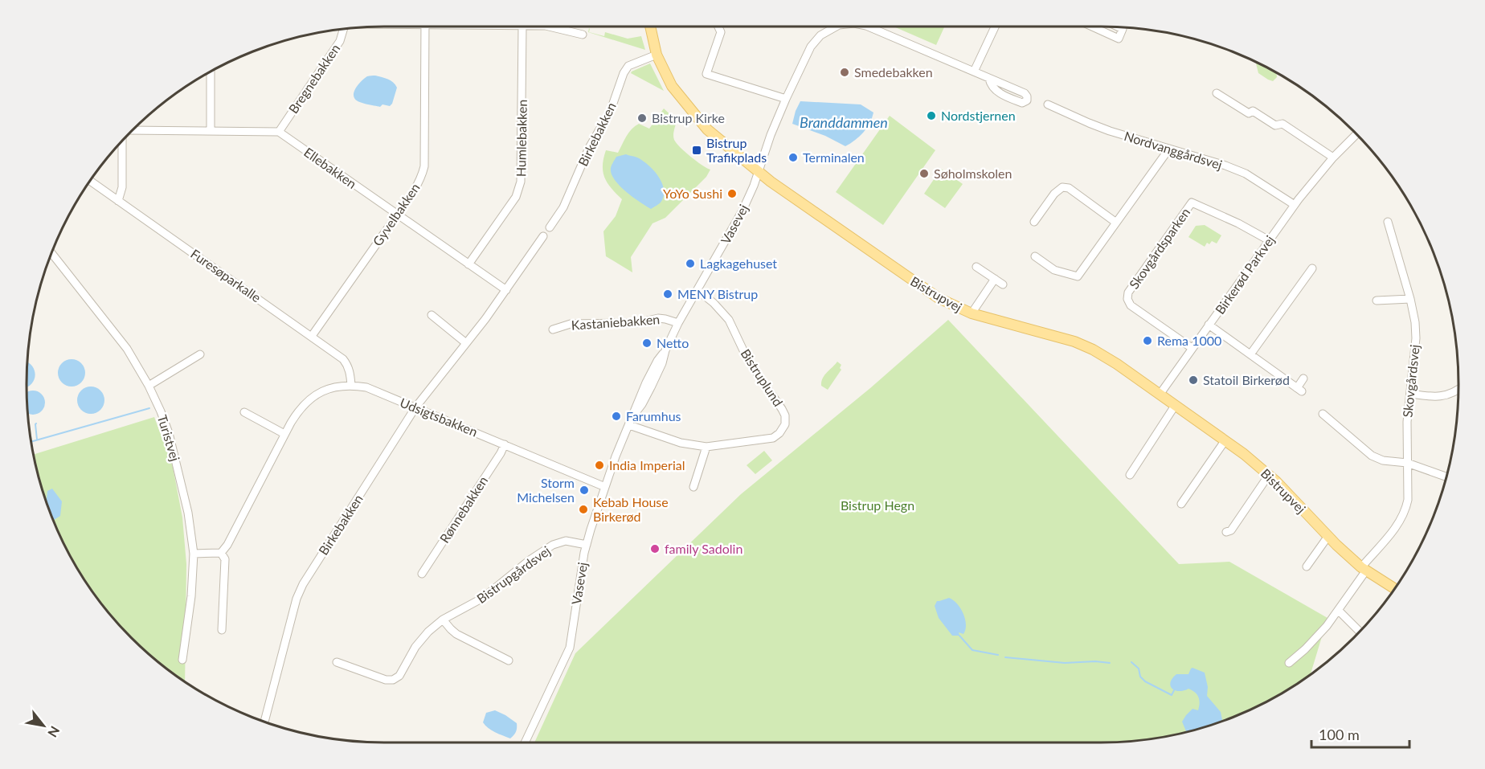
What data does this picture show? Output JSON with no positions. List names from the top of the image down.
{
  "streets": {
    "main road": ["Bistrupvej"],
    "street": [
      "Bregnebakken",
      "Birkebakken",
      "Humlebakken",
      "Nordvanggårdsvej",
      "Ellebakken",
      "Gyvelbakken",
      "Vasevej",
      "Skovgårdsparken",
      "Birkerød Parkvej",
      "Furesøparkalle",
      "Kastaniebakken",
      "Bistruplund",
      "Skovgårdsvej",
      "Udsigtsbakken",
      "Turistvej",
      "Rønnebakken",
      "Bistrupgårdsvej"
    ]
  },
  "crossings": [
    ["Bregnebakken", "Ellebakken"],
    ["Birkebakken", "Ellebakken"],
    ["Birkebakken", "Bistrupvej"],
    ["Birkebakken", "Udsigtsbakken"],
    ["Humlebakken", "Ellebakken"],
    ["Nordvanggårdsvej", "Birkerød Parkvej"],
    ["Ellebakken", "Gyvelbakken"],
    ["Gyvelbakken", "Furesøparkalle"],
    ["Vasevej", "Bistrupvej"],
    ["Vasevej", "Kastaniebakken"],
    ["Vasevej", "Bistruplund"],
    ["Vasevej", "Udsigtsbakken"],
    ["Vasevej", "Bistrupgårdsvej"],
    ["Skovgårdsparken", "Birkerød Parkvej"],
    ["Birkerød Parkvej", "Bistrupvej"],
    ["Furesøparkalle", "Udsigtsbakken"],
    ["Bistrupvej", "Skovgårdsvej"],
    ["Udsigtsbakken", "Rønnebakken"]
  ],
  "water": ["Branddammen"],
  "parks": ["Bistrup Hegn"],
  "places": {
    "other": [
      "Smedebakken",
      "Nordstjernen",
      "Bistrup Kirke",
      "Terminalen",
      "Søholmskolen",
      "YoYo Sushi",
      "Lagkagehuset",
      "MENY Bistrup",
      "Rema 1000",
      "Netto",
      "Statoil Birkerød",
      "Farumhus",
      "India Imperial",
      "Storm Michelsen",
      "Kebab House Birkerød",
      "family Sadolin"
    ],
    "transit": ["Bistrup Trafikplads"]
  },
  "scale_bar": "100 m",
  "north": "bottom right"
}
